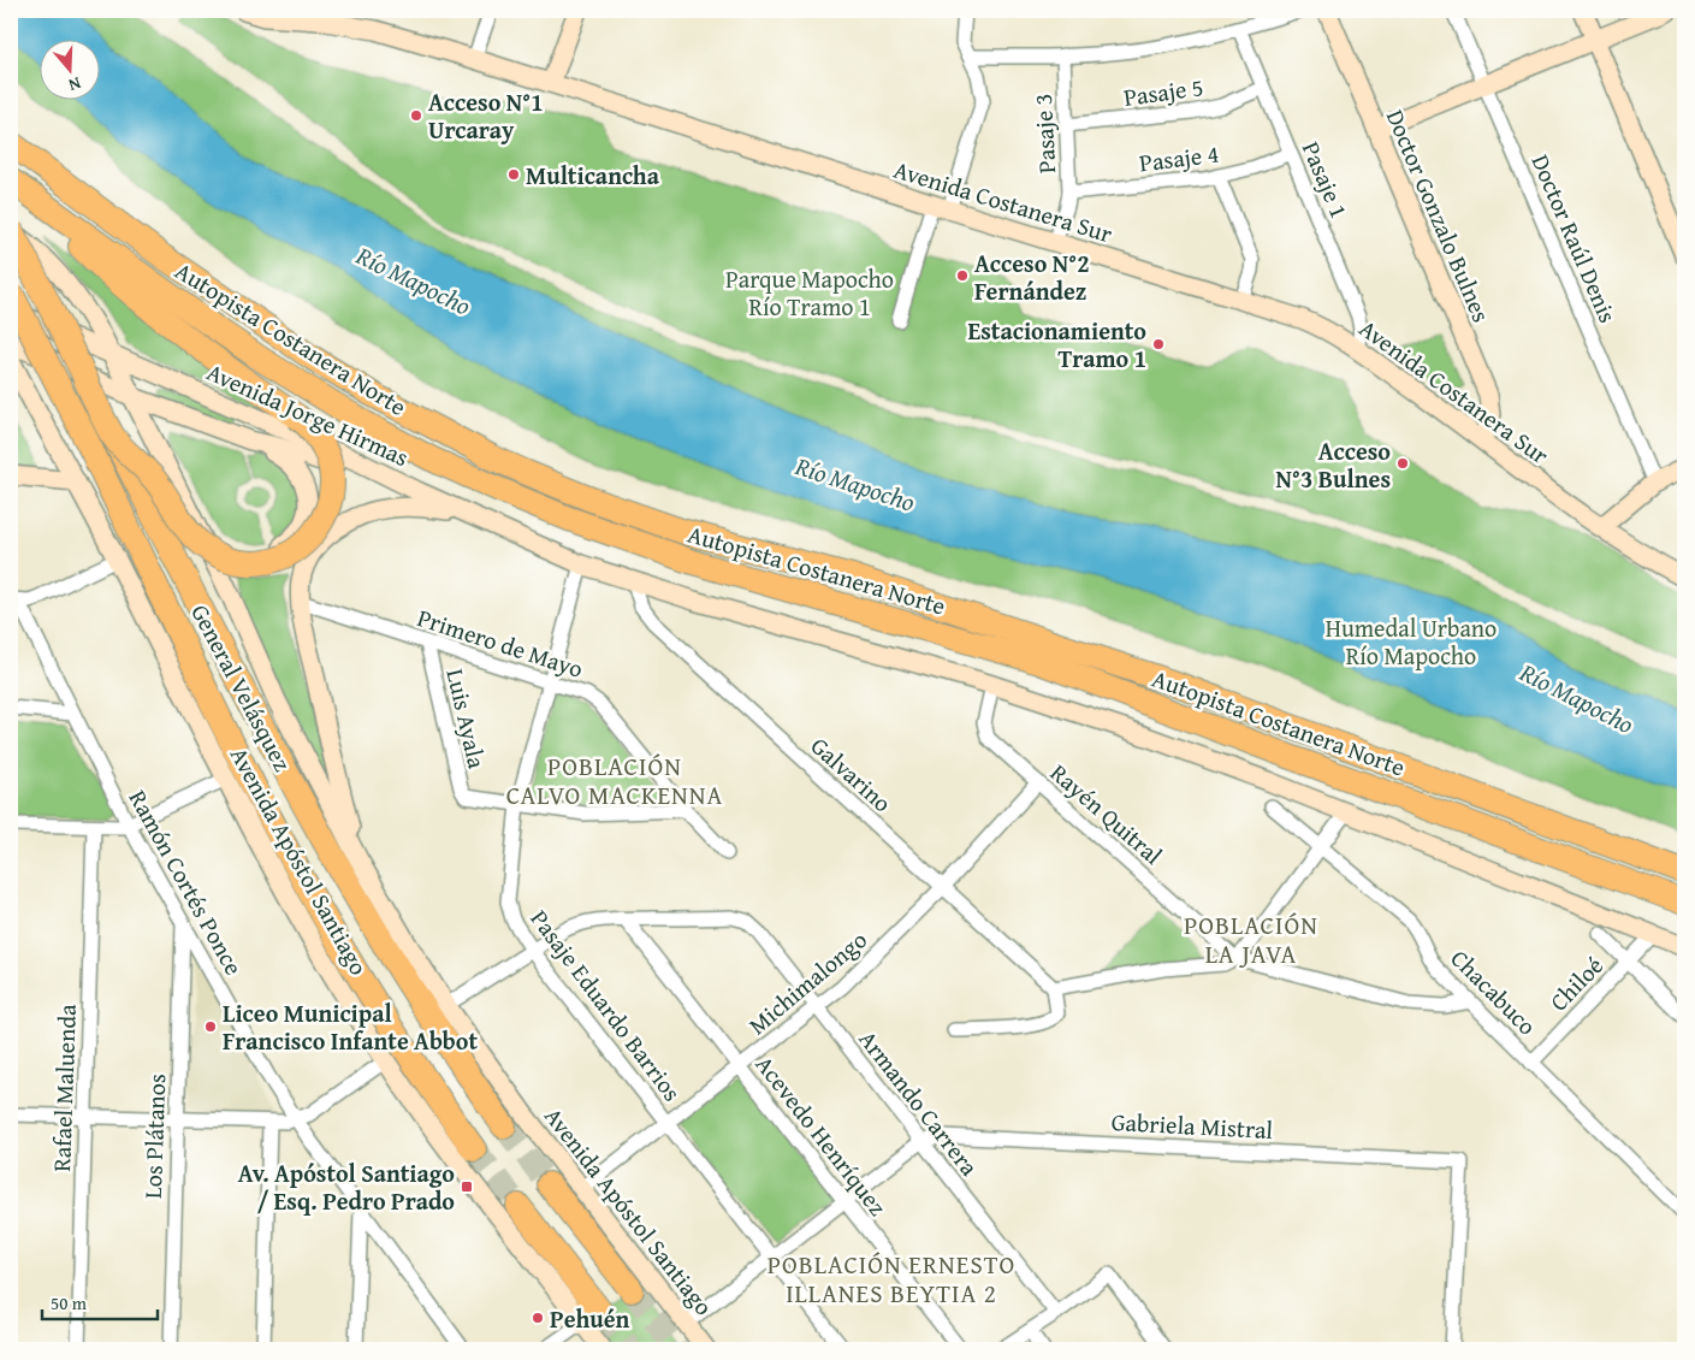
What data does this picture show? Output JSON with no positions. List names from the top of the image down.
{
  "streets": {
    "highway": ["Autopista Costanera Norte", "General Velásquez"],
    "main road": [
      "Avenida Costanera Sur",
      "Doctor Gonzalo Bulnes",
      "Avenida Jorge Hirmas",
      "Avenida Apóstol Santiago"
    ],
    "street": [
      "Pasaje 5",
      "Pasaje 3",
      "Pasaje 4",
      "Pasaje 1",
      "Doctor Raúl Denis",
      "Primero de Mayo",
      "Luis Ayala",
      "Galvarino",
      "Rayén Quitral",
      "Ramón Cortés Ponce",
      "Michimalongo",
      "Chiloé",
      "Chacabuco",
      "Pasaje Eduardo Barrios",
      "Rafael Maluenda",
      "Armando Carrera",
      "Gabriela Mistral",
      "Acevedo Henríquez",
      "Los Plátanos"
    ]
  },
  "crossings": [
    ["Pasaje 5", "Pasaje 3"],
    ["Pasaje 5", "Pasaje 1"],
    ["Pasaje 3", "Pasaje 4"],
    ["Pasaje 3", "Avenida Costanera Sur"],
    ["Pasaje 4", "Pasaje 1"],
    ["Pasaje 1", "Avenida Costanera Sur"],
    ["Avenida Costanera Sur", "Doctor Gonzalo Bulnes"],
    ["Avenida Jorge Hirmas", "Avenida Apóstol Santiago"],
    ["Primero de Mayo", "Luis Ayala"],
    ["Primero de Mayo", "Avenida Apóstol Santiago"],
    ["Primero de Mayo", "Pasaje Eduardo Barrios"],
    ["General Velásquez", "Avenida Apóstol Santiago"],
    ["Luis Ayala", "Pasaje Eduardo Barrios"],
    ["Galvarino", "Michimalongo"],
    ["Rayén Quitral", "Michimalongo"],
    ["Avenida Apóstol Santiago", "Michimalongo"],
    ["Ramón Cortés Ponce", "Los Plátanos"],
    ["Michimalongo", "Pasaje Eduardo Barrios"],
    ["Michimalongo", "Armando Carrera"],
    ["Michimalongo", "Acevedo Henríquez"],
    ["Chiloé", "Chacabuco"],
    ["Armando Carrera", "Gabriela Mistral"],
    ["Armando Carrera", "Acevedo Henríquez"]
  ],
  "districts": ["POBLACIÓN CALVO MACKENNA", "POBLACIÓN LA JAVA", "POBLACIÓN ERNESTO ILLANES BEYTIA 2"],
  "water": ["Río Mapocho"],
  "parks": ["Parque Mapocho Río Tramo 1", "Humedal Urbano Río Mapocho"],
  "places": {
    "other": [
      "Acceso N°1 Urcaray",
      "Multicancha",
      "Acceso N°2 Fernández",
      "Estacionamiento Tramo 1",
      "Acceso N°3 Bulnes",
      "Liceo Municipal Francisco Infante Abbot",
      "Pehuén"
    ],
    "transit": ["Av. Apóstol Santiago / Esq. Pedro Prado"]
  },
  "scale_bar": "50 m",
  "north": "bottom"
}
